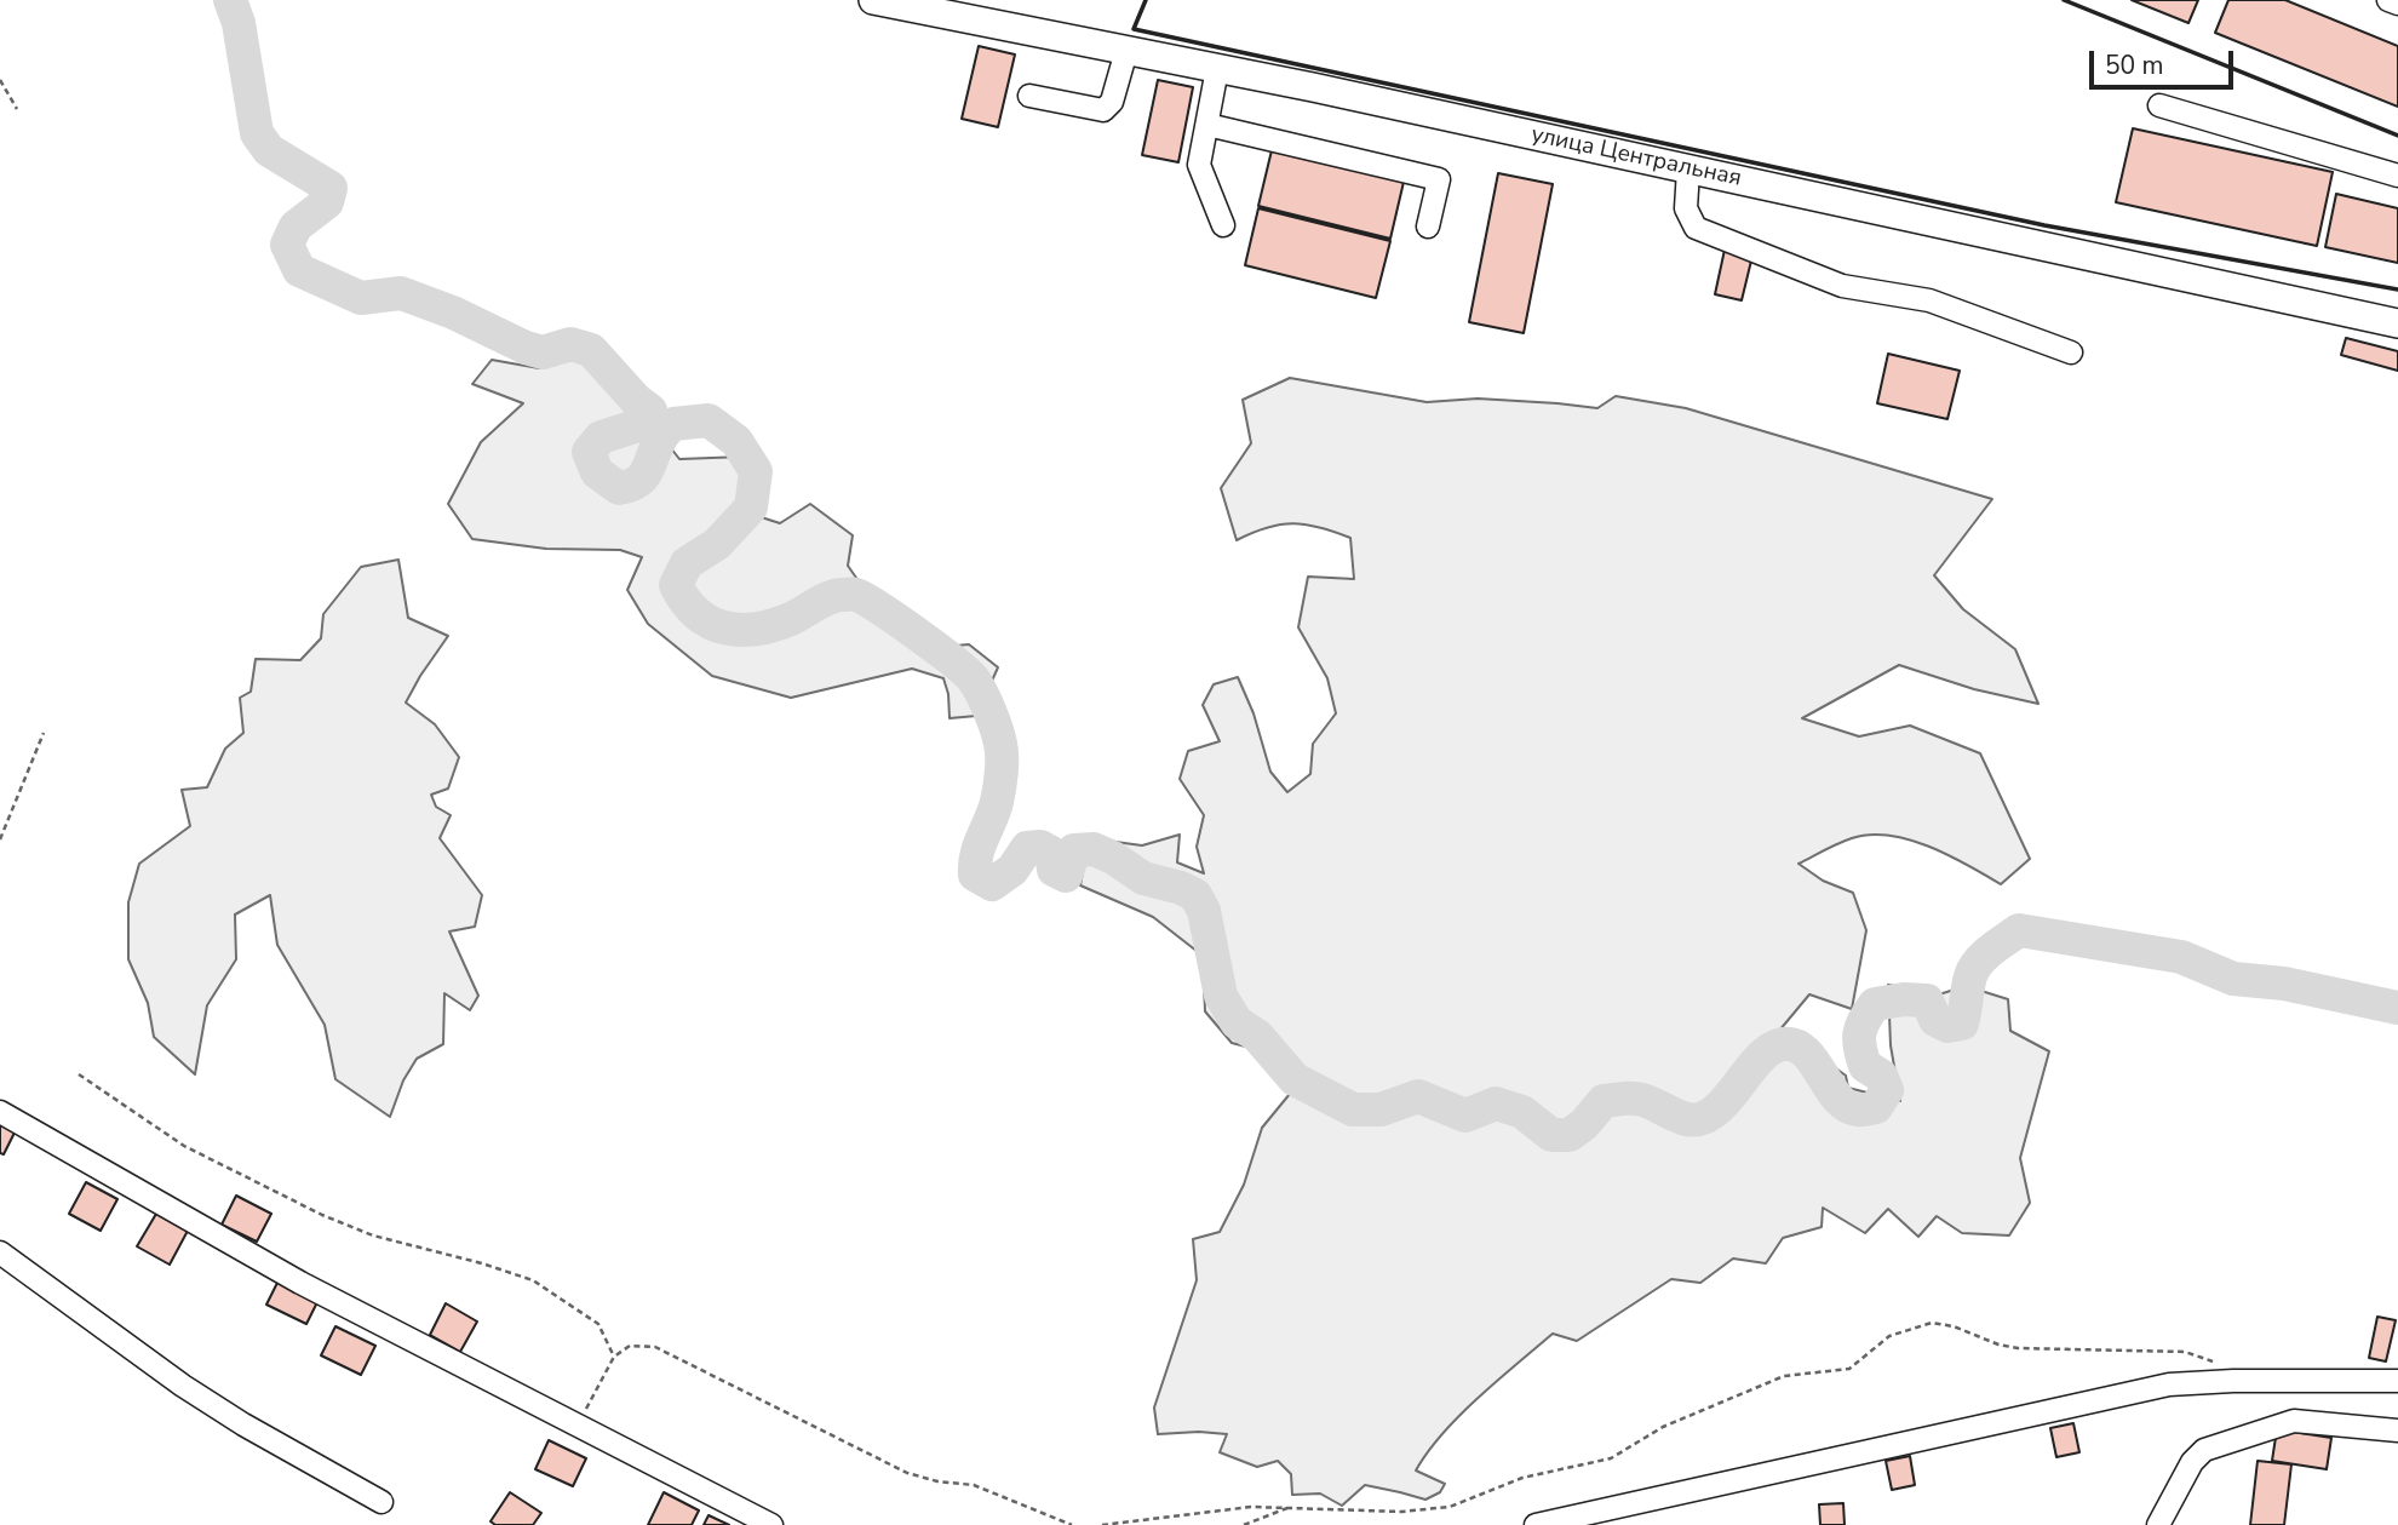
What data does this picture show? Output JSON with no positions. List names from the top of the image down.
{
  "streets": {
    "main road": ["улица Центральная"]
  },
  "scale_bar": "50 m"
}
